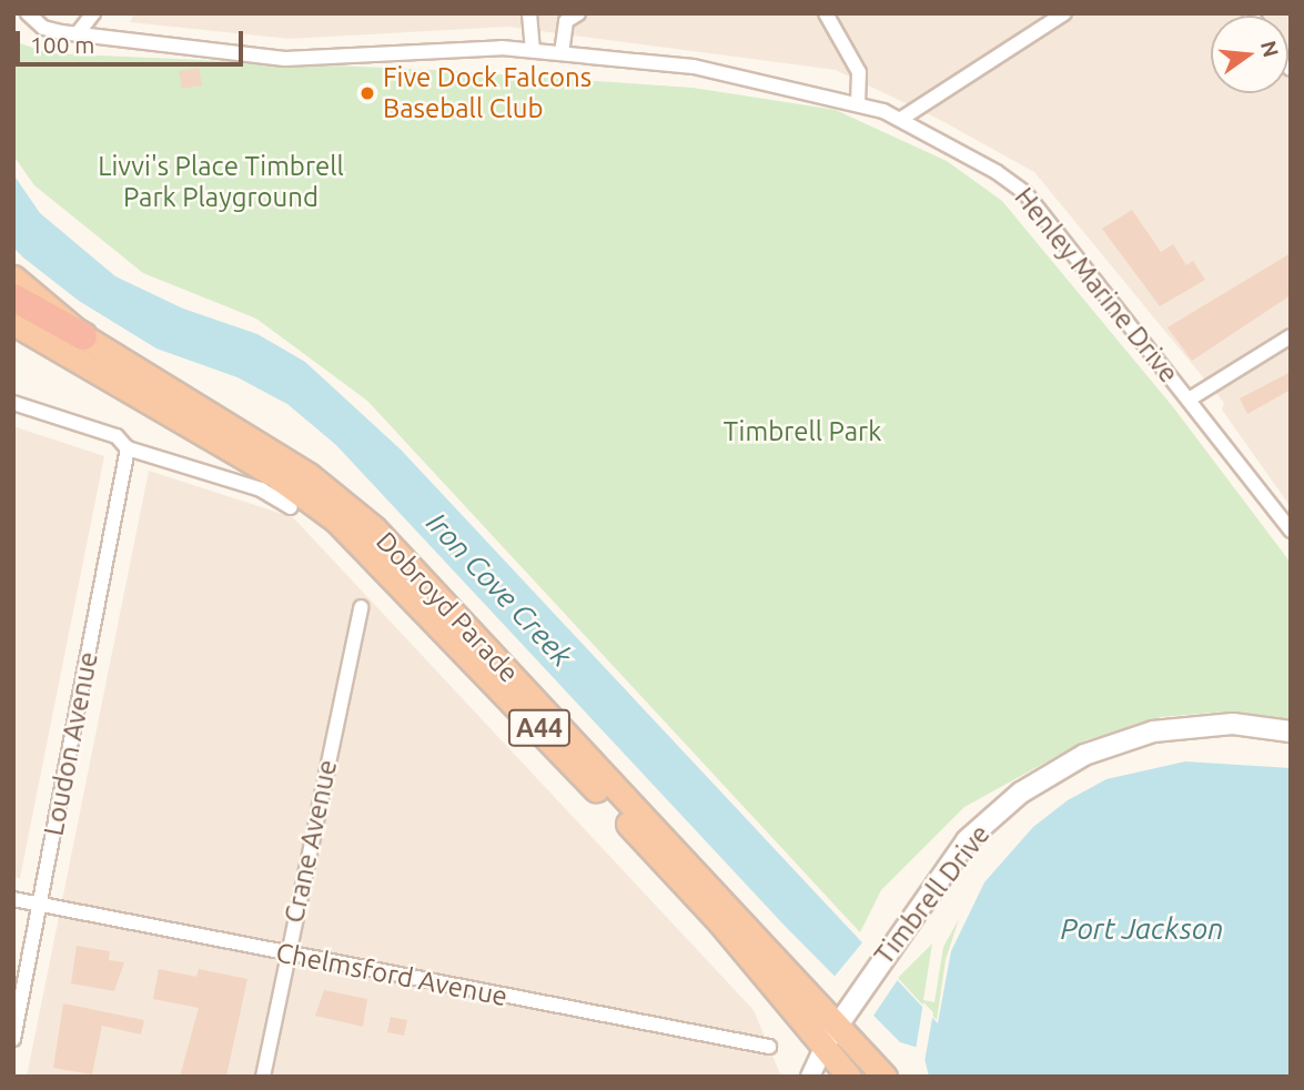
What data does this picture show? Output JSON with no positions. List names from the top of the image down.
{
  "streets": {
    "highway": ["Dobroyd Parade", "A44"],
    "main road": ["Timbrell Drive"],
    "street": [
      "Henley Marine Drive",
      "Loudon Avenue",
      "Crane Avenue",
      "Chelmsford Avenue"
    ]
  },
  "crossings": [
    ["Dobroyd Parade", "Timbrell Drive"],
    ["Loudon Avenue", "Chelmsford Avenue"],
    ["Crane Avenue", "Chelmsford Avenue"]
  ],
  "water": ["Iron Cove Creek", "Port Jackson"],
  "parks": ["Livvi's Place Timbrell Park Playground", "Timbrell Park"],
  "places": ["Five Dock Falcons Baseball Club"],
  "scale_bar": "100 m",
  "north": "right"
}
